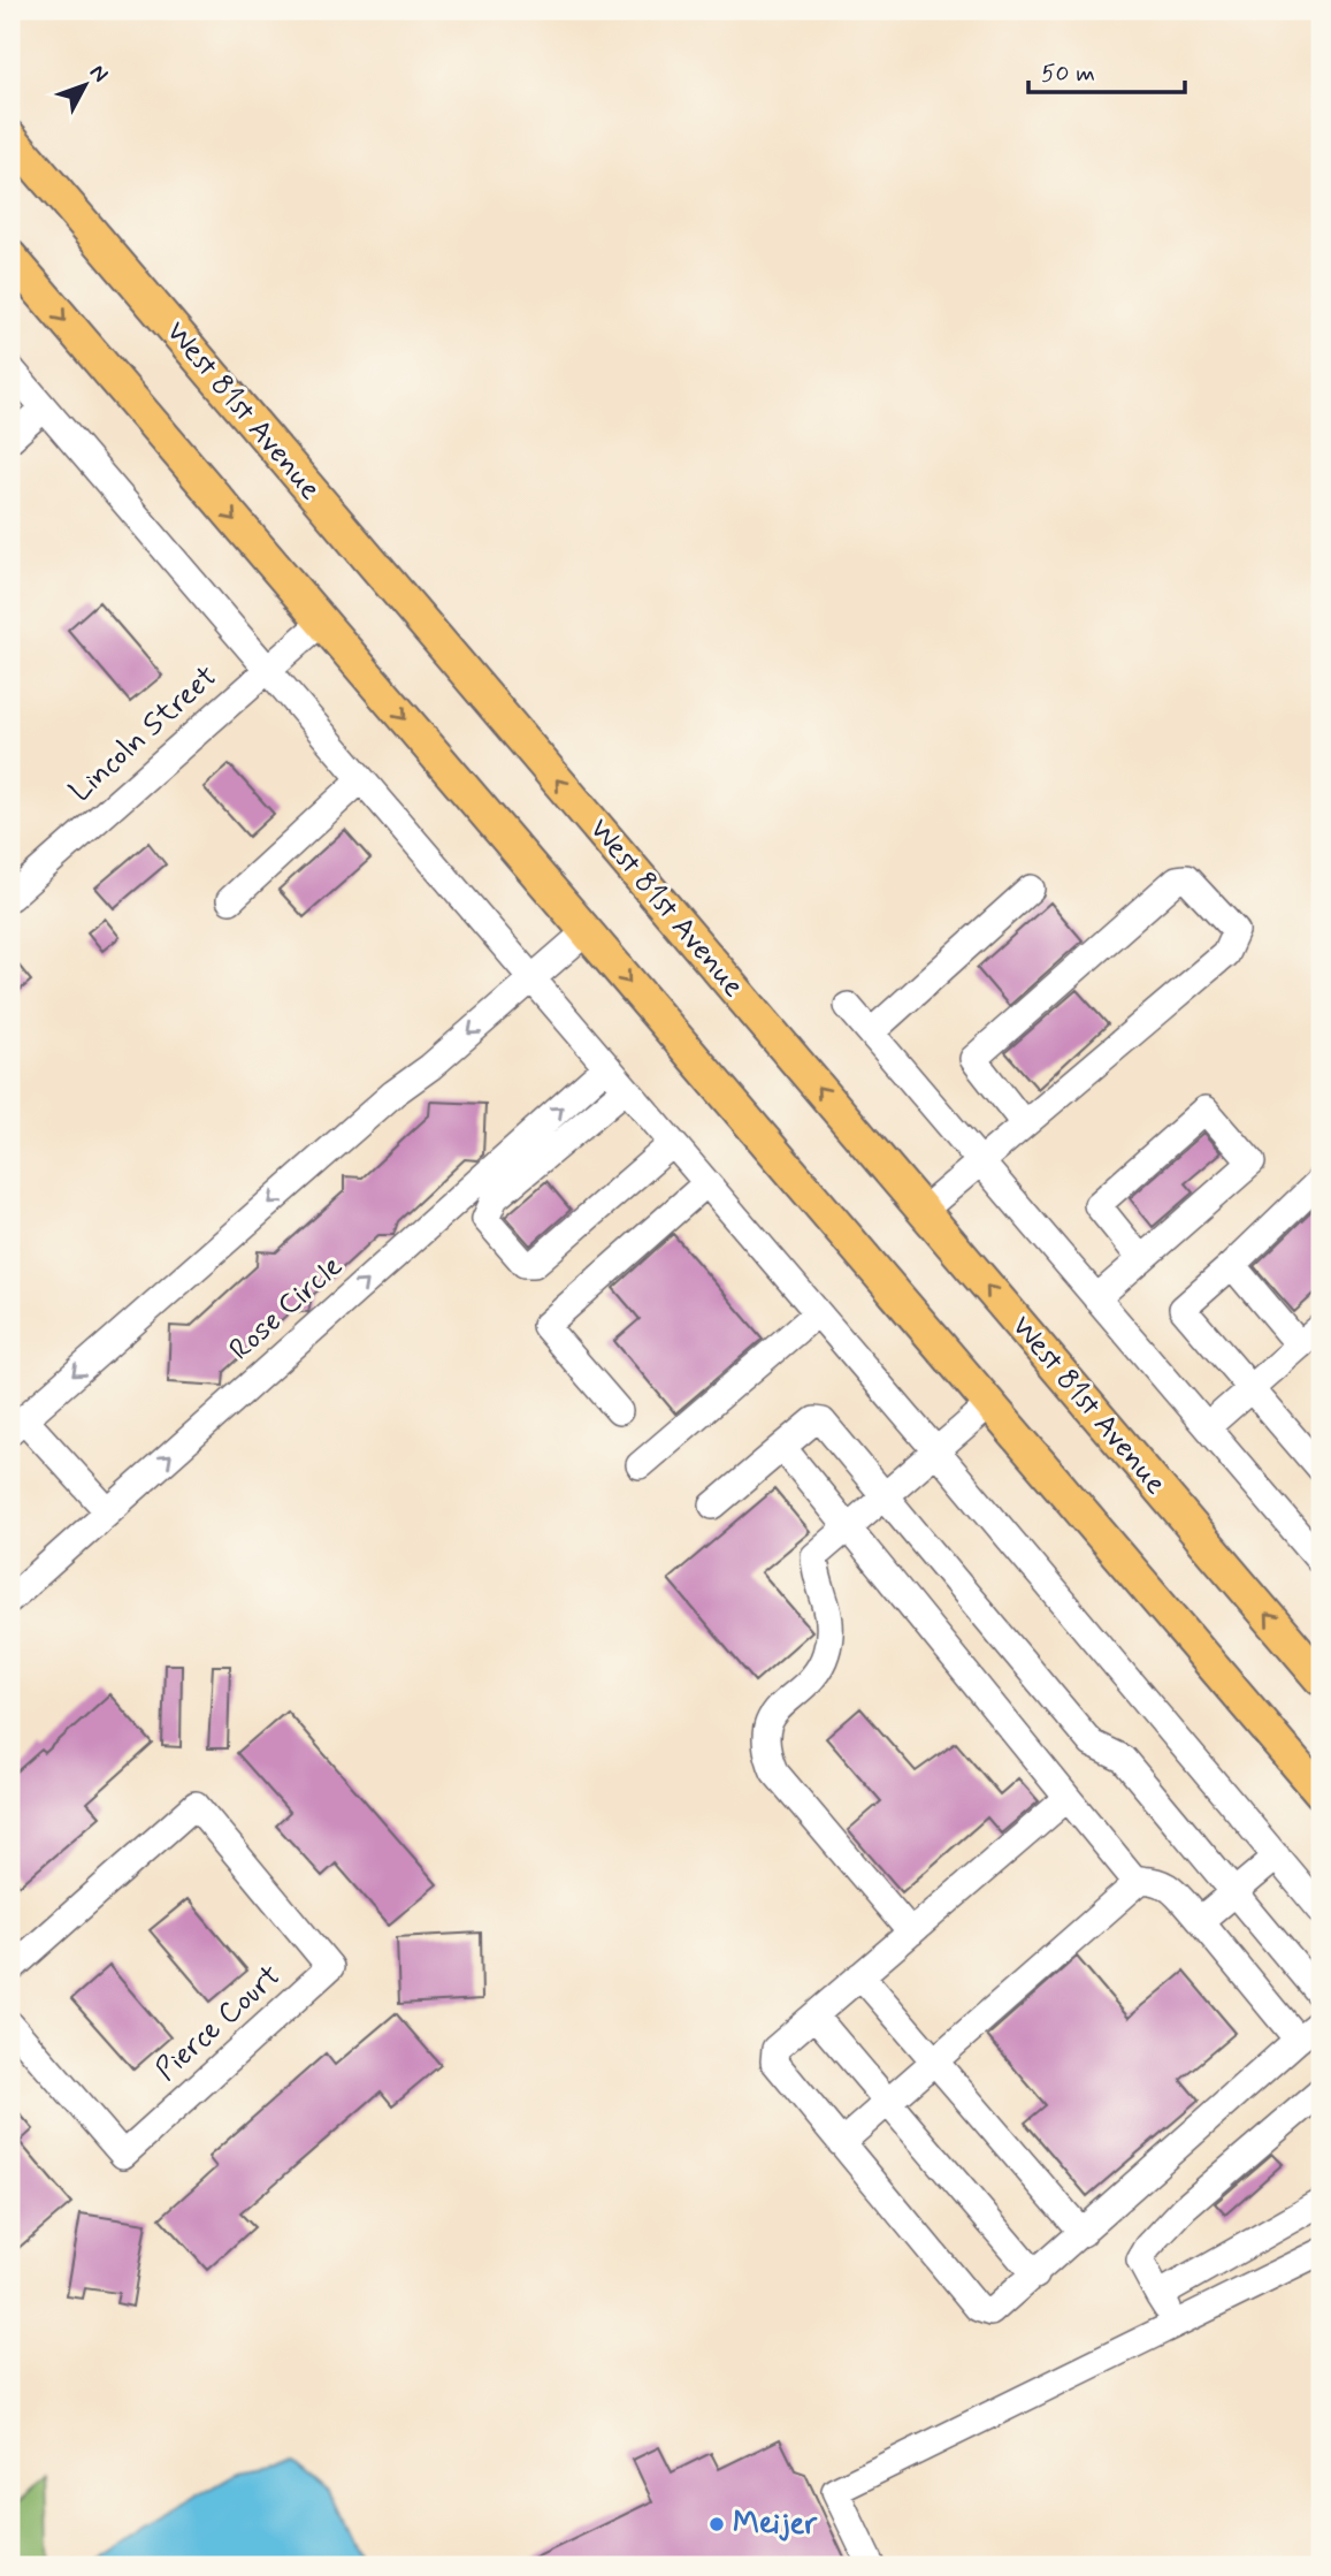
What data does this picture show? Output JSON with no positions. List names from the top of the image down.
{
  "streets": {
    "main road": ["West 81st Avenue"],
    "street": ["Lincoln Street", "Rose Circle", "Pierce Court"]
  },
  "places": ["Meijer"],
  "scale_bar": "50 m",
  "north": "top right"
}
